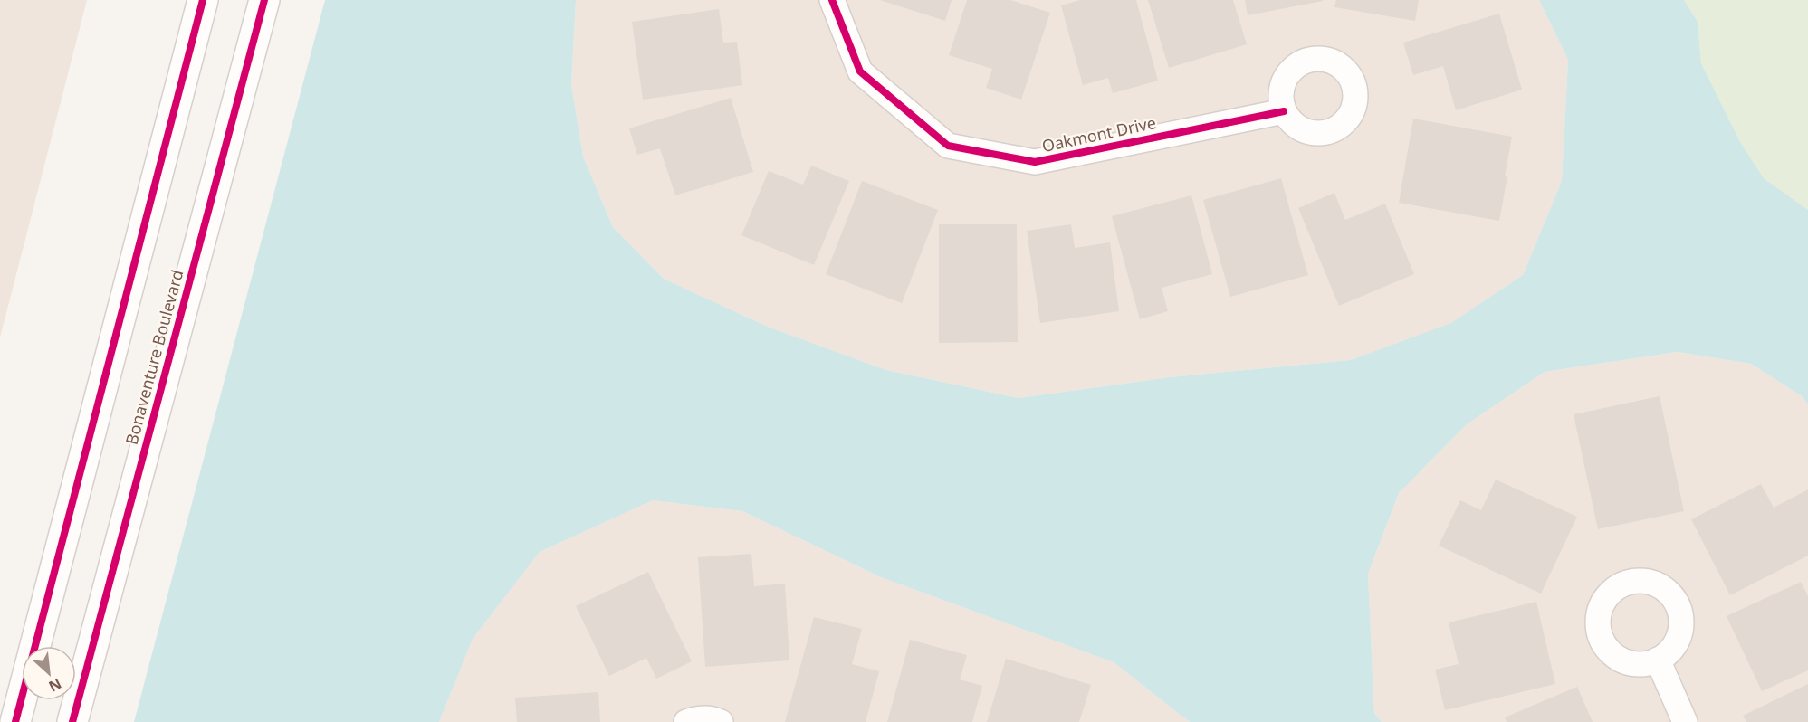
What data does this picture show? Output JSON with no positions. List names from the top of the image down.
{
  "streets": {
    "main road": ["Bonaventure Boulevard"],
    "street": ["Oakmont Drive"]
  },
  "north": "bottom right"
}
